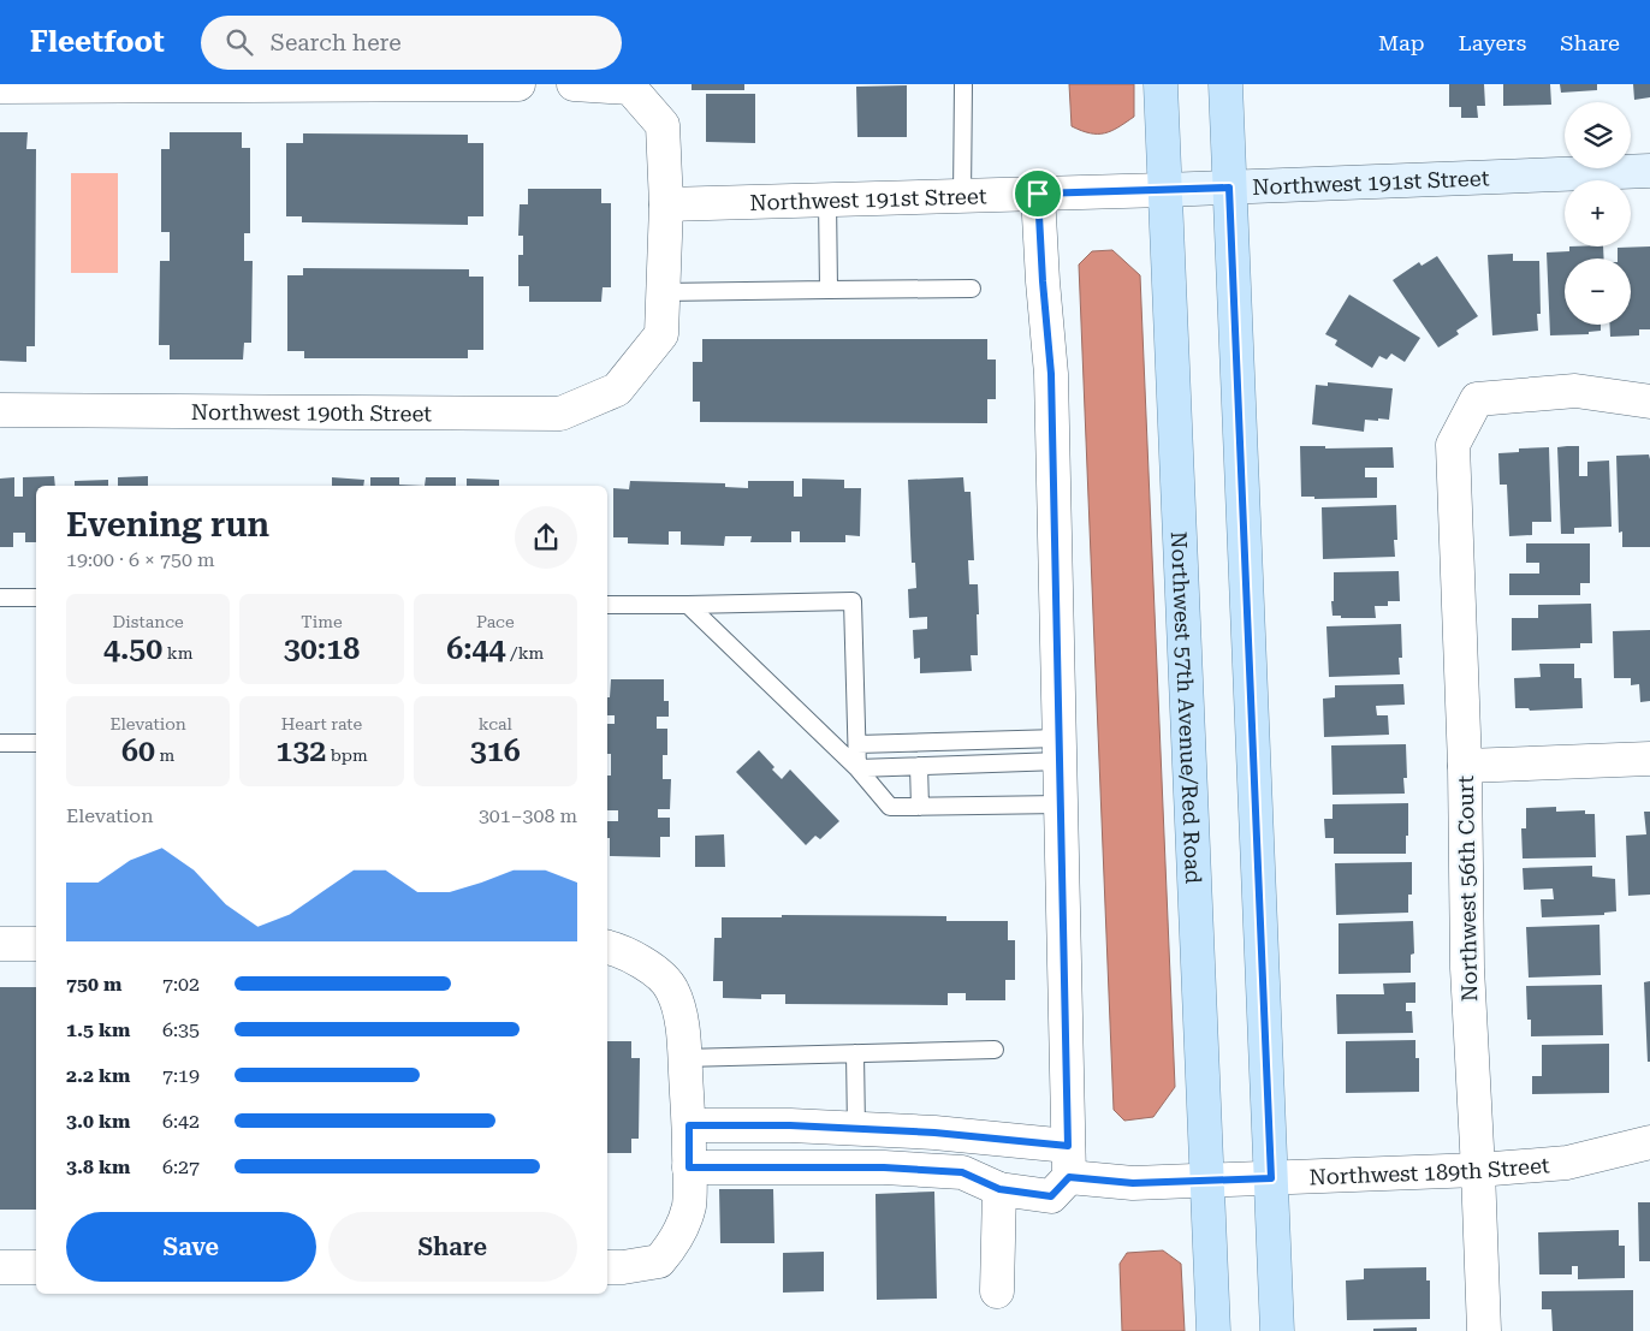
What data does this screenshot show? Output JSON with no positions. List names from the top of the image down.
{
  "streets": {
    "main road": ["Northwest 57th Avenue/Red Road"],
    "street": [
      "Northwest 191st Street",
      "Northwest 190th Street",
      "Northwest 56th Court",
      "Northwest 189th Street"
    ]
  },
  "crossings": [
    ["Northwest 191st Street", "Northwest 57th Avenue/Red Road"],
    ["Northwest 57th Avenue/Red Road", "Northwest 189th Street"],
    ["Northwest 56th Court", "Northwest 189th Street"]
  ],
  "page": {
    "header": "Fleetfoot",
    "search": "Search here",
    "nav": ["Map", "Layers", "Share"],
    "map_buttons": ["+", "−"],
    "heading": ["Evening run", "19:00 · 6 × 750 m"],
    "stats": [
      ["Distance", "4.50 km"],
      ["Time", "30:18"],
      ["Pace", "6:44 /km"],
      ["Elevation", "60 m"],
      ["Heart rate", "132 bpm"],
      ["kcal", "316"]
    ],
    "chart": ["Elevation", "301–308 m"],
    "list": [
      {
        "name": "750 m",
        "note": "7:02"
      },
      {
        "name": "1.5 km",
        "note": "6:35"
      },
      {
        "name": "2.2 km",
        "note": "7:19"
      },
      {
        "name": "3.0 km",
        "note": "6:42"
      },
      {
        "name": "3.8 km",
        "note": "6:27"
      }
    ],
    "buttons": ["Save", "Share"]
  }
}
